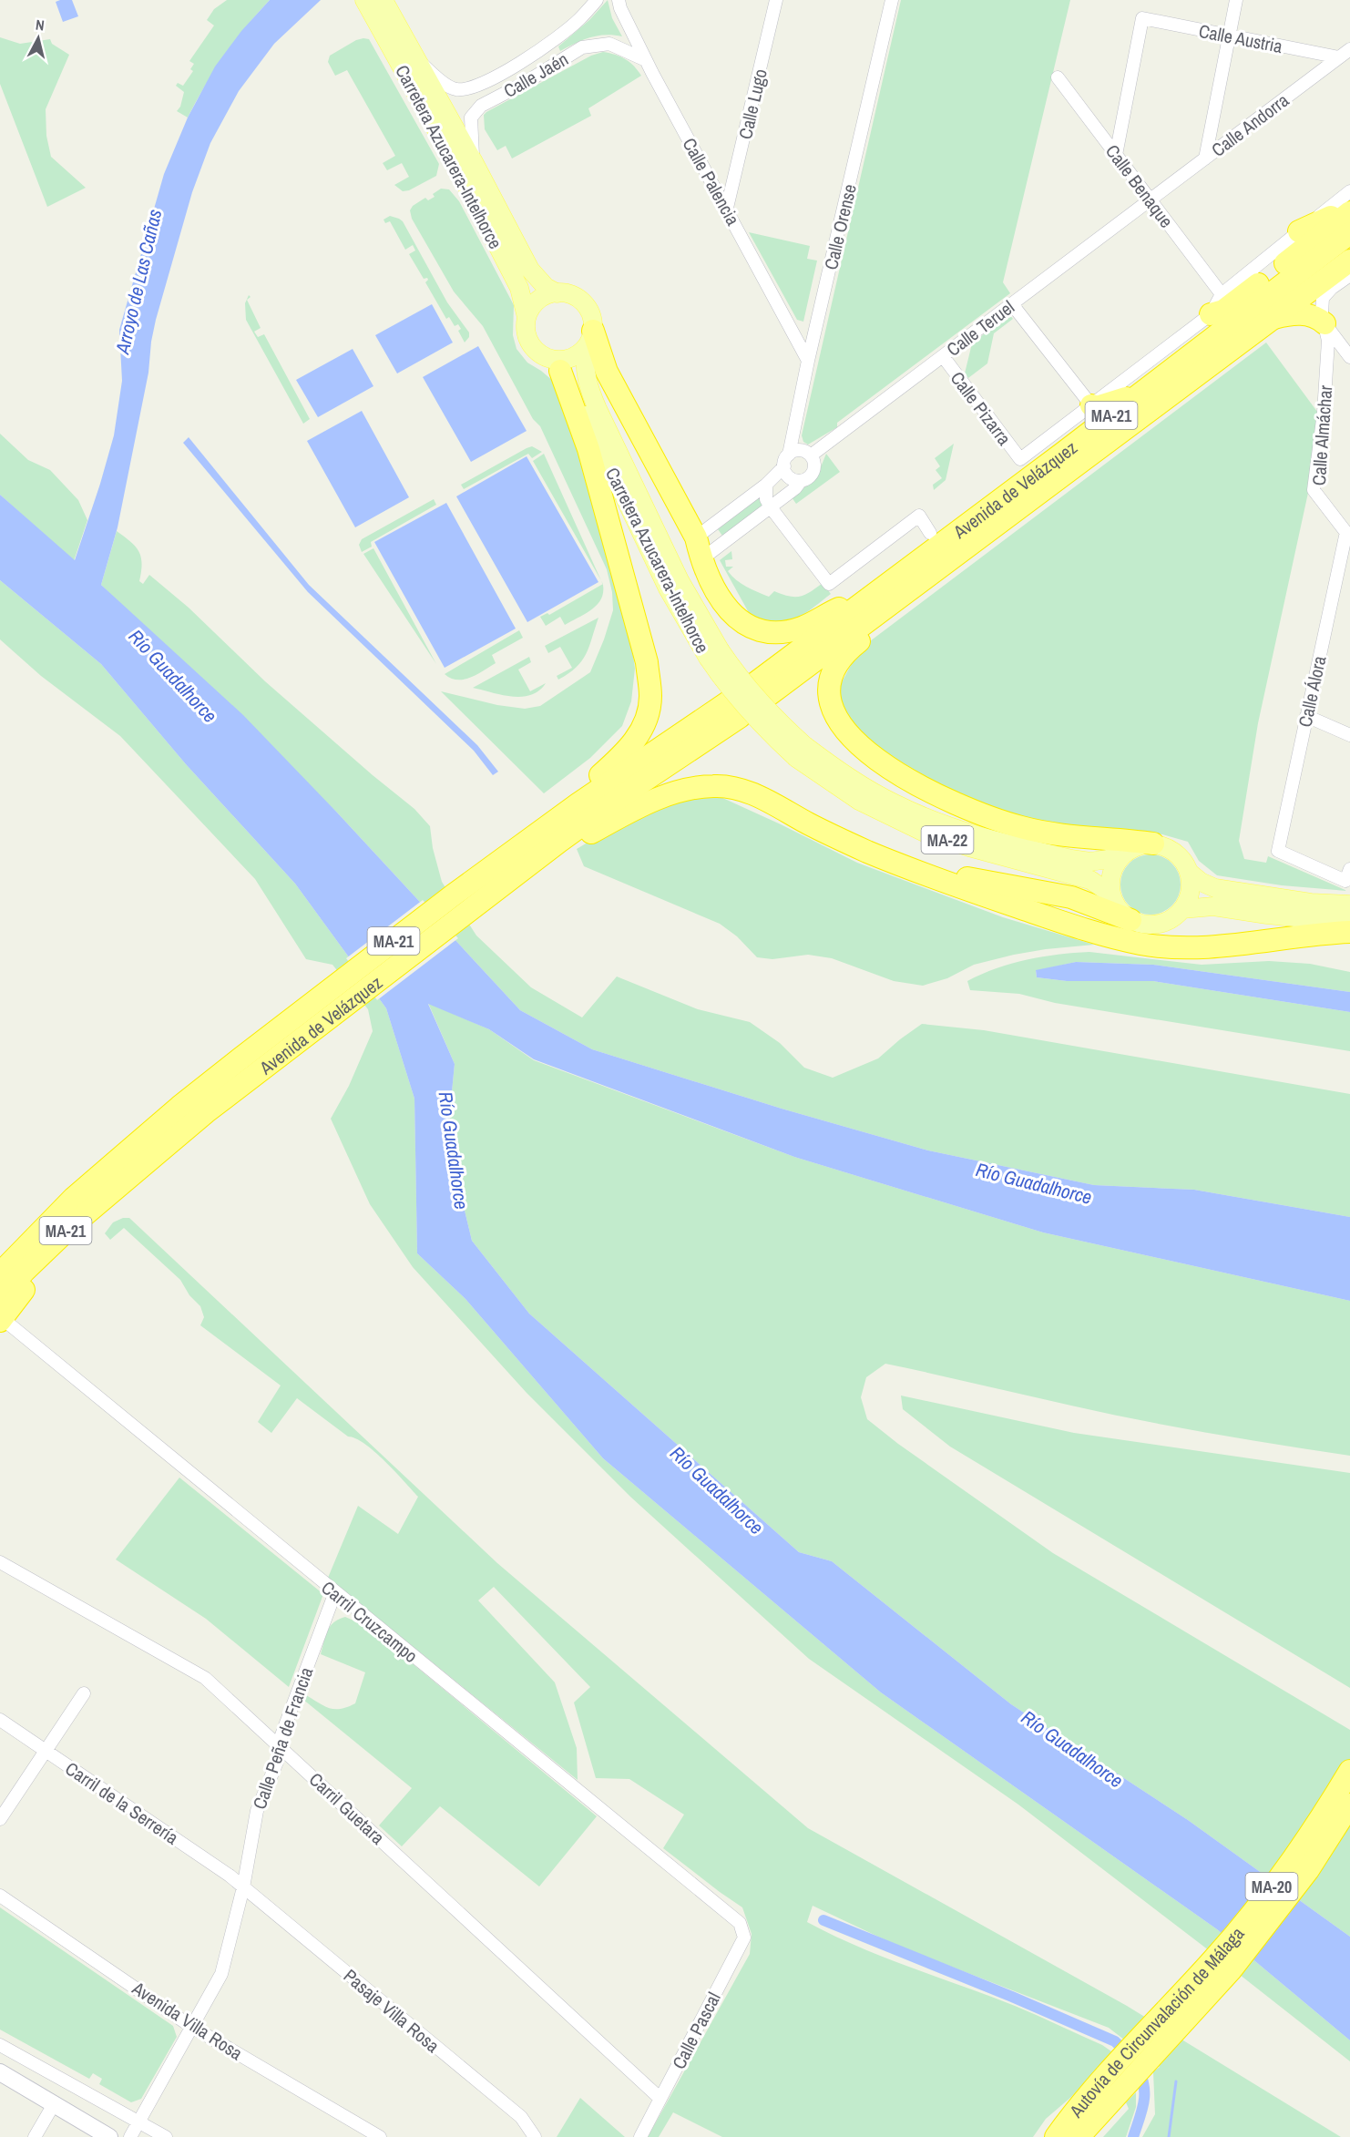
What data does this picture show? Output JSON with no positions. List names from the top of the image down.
{
  "streets": {
    "highway": [
      "MA-21",
      "Avenida de Velázquez",
      "MA-20",
      "Autovía de Circunvalación de Málaga"
    ],
    "main road": ["Carretera Azucarera-Intelhorce", "MA-22"],
    "street": [
      "Calle Austria",
      "Calle Jaén",
      "Calle Lugo",
      "Calle Andorra",
      "Calle Palencia",
      "Calle Benaque",
      "Calle Orense",
      "Calle Teruel",
      "Calle Pizarra",
      "Calle Almáchar",
      "Calle Álora",
      "Carril Cruzcampo",
      "Calle Peña de Francia",
      "Carril de la Serrería",
      "Carril Guetara",
      "Pasaje Villa Rosa",
      "Avenida Villa Rosa",
      "Calle Pascal"
    ]
  },
  "crossings": [
    ["Calle Austria", "Calle Andorra"],
    ["Calle Austria", "Calle Benaque"],
    ["Calle Jaén", "Carretera Azucarera-Intelhorce"],
    ["Calle Jaén", "Calle Palencia"],
    ["Calle Lugo", "Calle Palencia"],
    ["Calle Andorra", "Calle Benaque"],
    ["Calle Andorra", "Calle Teruel"],
    ["Carretera Azucarera-Intelhorce", "Avenida de Velázquez"],
    ["Carretera Azucarera-Intelhorce", "MA-22"],
    ["Calle Palencia", "Calle Orense"],
    ["Calle Benaque", "Calle Teruel"],
    ["Calle Benaque", "Avenida de Velázquez"],
    ["Calle Orense", "Calle Teruel"],
    ["Calle Teruel", "Calle Pizarra"],
    ["Calle Pizarra", "Avenida de Velázquez"],
    ["Calle Almáchar", "Calle Álora"],
    ["Avenida de Velázquez", "Carril Cruzcampo"],
    ["Carril Cruzcampo", "Calle Peña de Francia"],
    ["Carril Cruzcampo", "Calle Pascal"],
    ["Calle Peña de Francia", "Carril de la Serrería"],
    ["Calle Peña de Francia", "Carril Guetara"],
    ["Calle Peña de Francia", "Pasaje Villa Rosa"],
    ["Calle Peña de Francia", "Avenida Villa Rosa"],
    ["Carril de la Serrería", "Pasaje Villa Rosa"],
    ["Carril Guetara", "Calle Pascal"]
  ],
  "water": ["Arroyo de Las Cañas", "Río Guadalhorce"],
  "north": "top"
}
